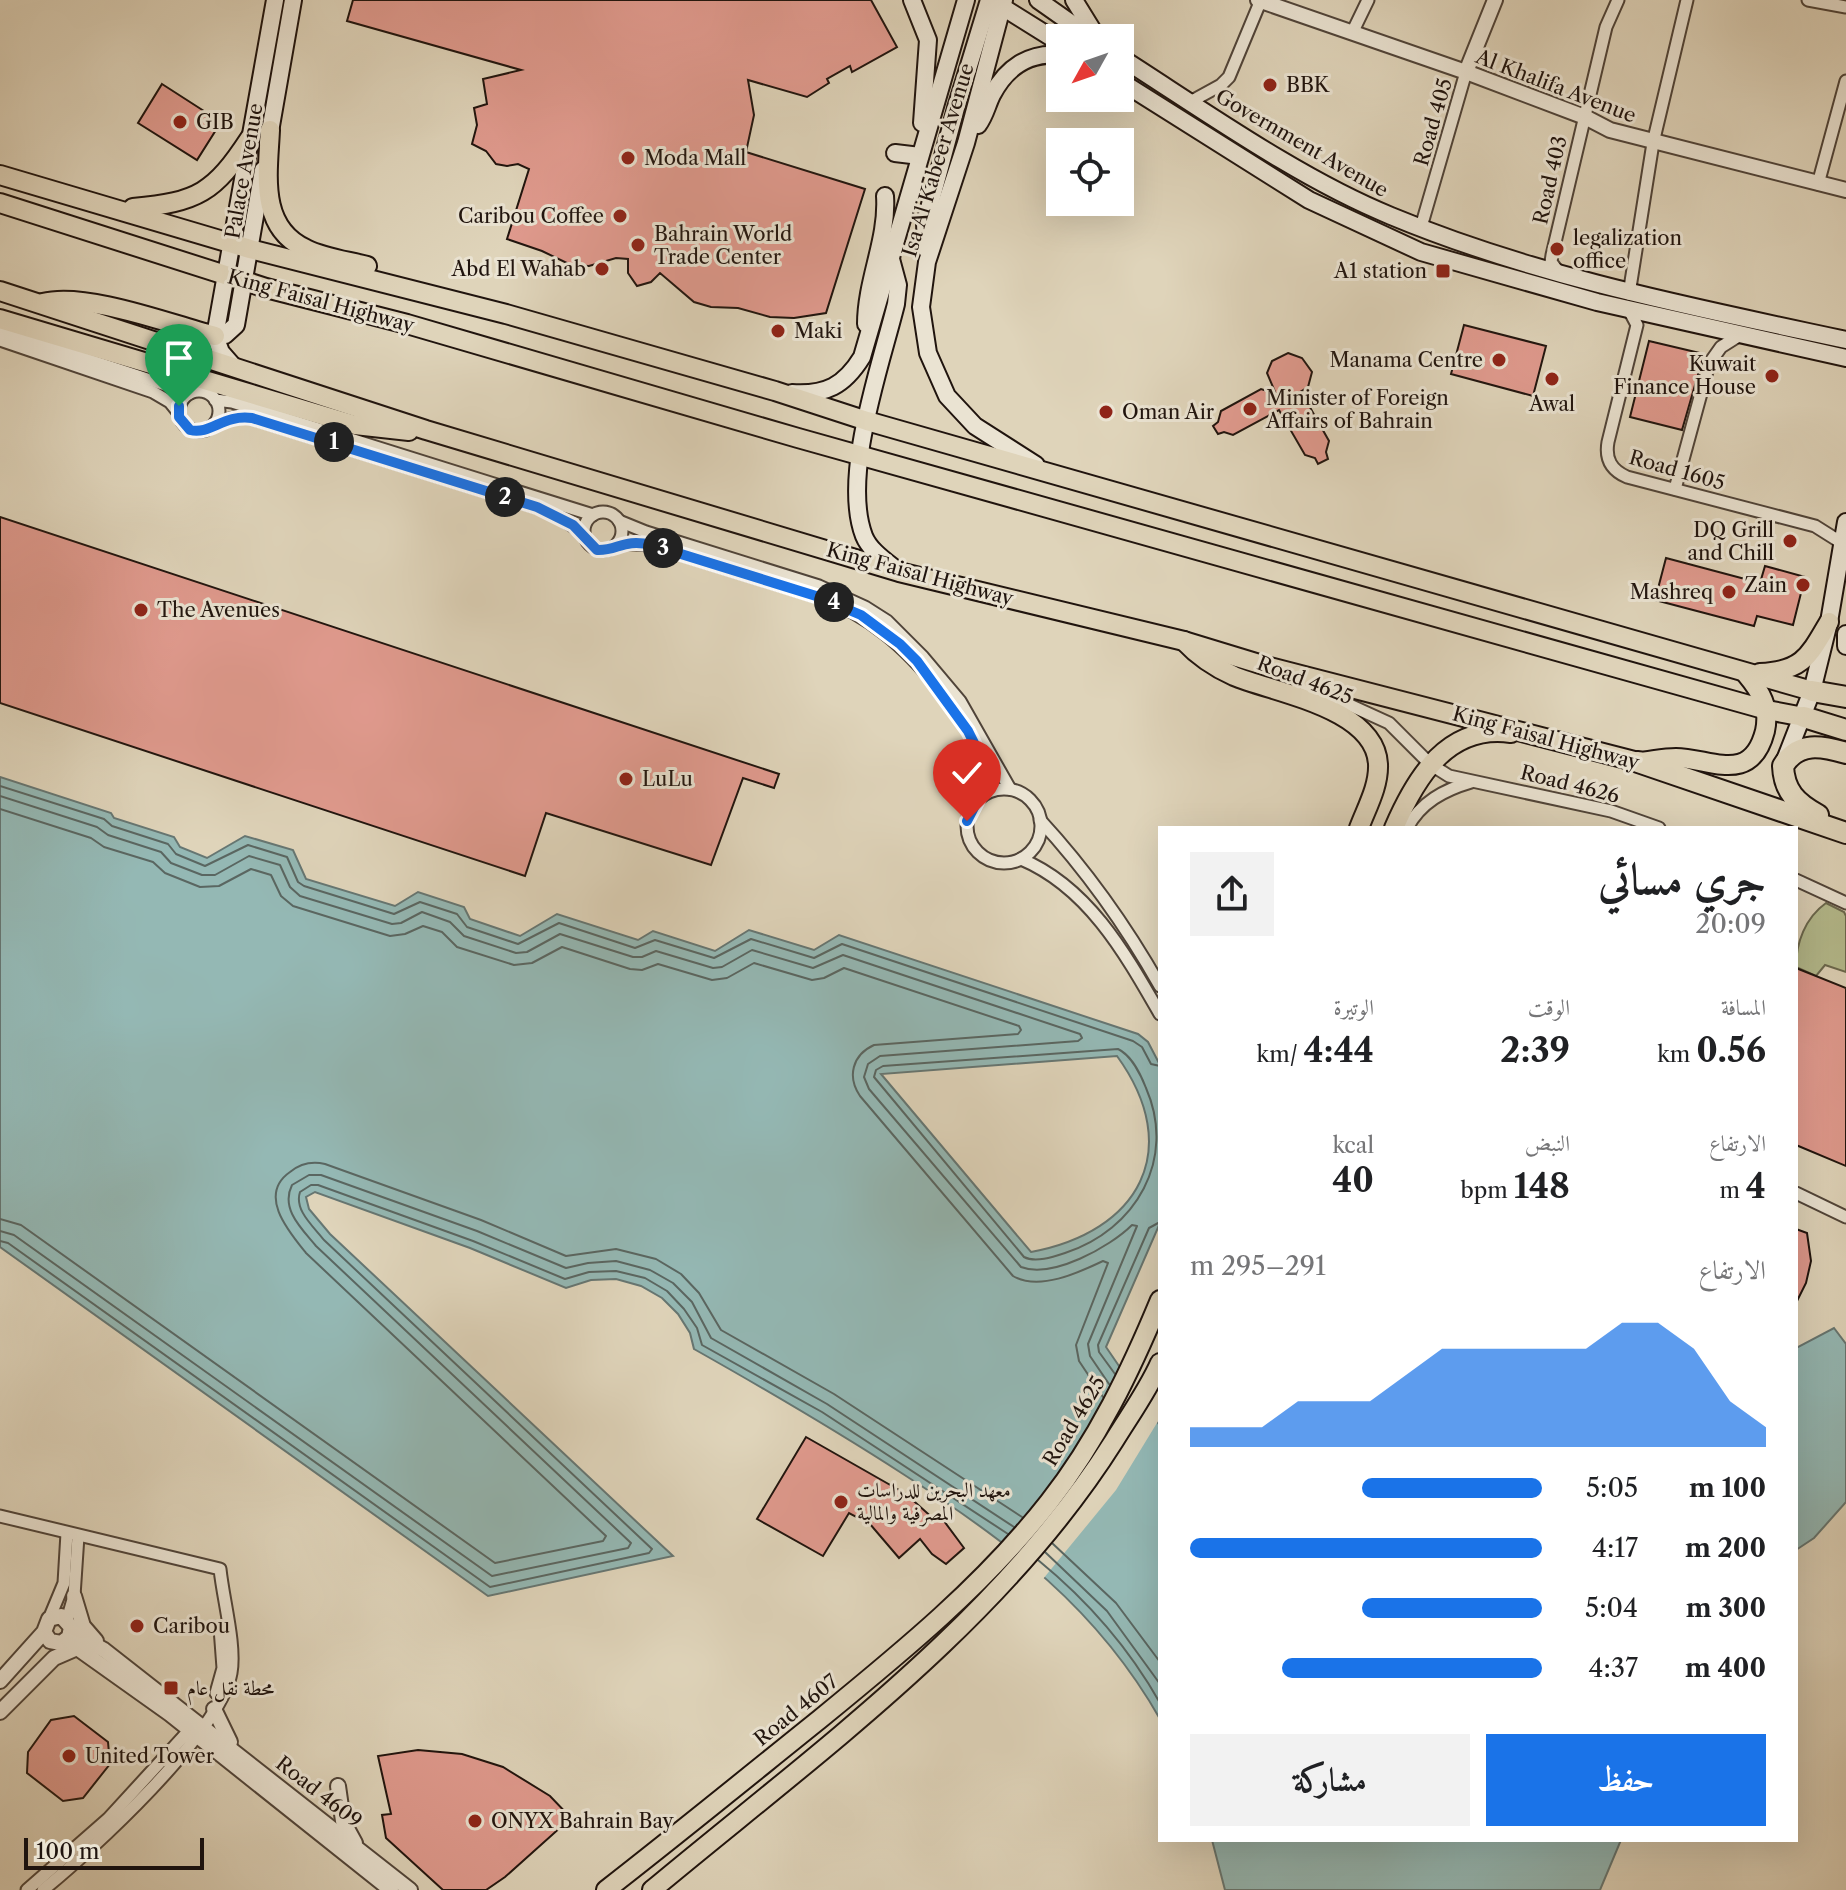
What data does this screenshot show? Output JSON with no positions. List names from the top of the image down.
{
  "streets": {
    "highway": ["King Faisal Highway"],
    "main road": [
      "Government Avenue",
      "Isa Al Kabeer Avenue",
      "Palace Avenue",
      "Road 4625",
      "Road 4607"
    ],
    "street": [
      "Al Khalifa Avenue",
      "Road 405",
      "Road 403",
      "Road 1605",
      "Road 4626",
      "Road 4609"
    ]
  },
  "crossings": [
    ["Al Khalifa Avenue", "Road 405"],
    ["Al Khalifa Avenue", "Road 403"],
    ["Al Khalifa Avenue", "Road 1605"],
    ["Road 405", "Government Avenue"],
    ["Government Avenue", "Road 403"],
    ["Government Avenue", "Road 1605"],
    ["Isa Al Kabeer Avenue", "King Faisal Highway"],
    ["Palace Avenue", "King Faisal Highway"],
    ["King Faisal Highway", "Road 4625"],
    ["King Faisal Highway", "Road 4626"],
    ["Road 4625", "Road 4607"]
  ],
  "places": {
    "other": [
      "BBK",
      "GIB",
      "Moda Mall",
      "Caribou Coffee",
      "Bahrain World Trade Center",
      "legalization office",
      "Abd El Wahab",
      "Maki",
      "Manama Centre",
      "Kuwait Finance House",
      "Awal",
      "Minister of Foreign Affairs of Bahrain",
      "Oman Air",
      "DQ Grill and Chill",
      "Zain",
      "Mashreq",
      "The Avenues",
      "LuLu",
      "معهد البحرين للدراسات المصرفية والمالية",
      "Caribou",
      "United Tower",
      "ONYX Bahrain Bay"
    ],
    "transit": ["A1 station", "محطة نقل عام"]
  },
  "scale_bar": "100 m",
  "north": "bottom left",
  "page": {
    "pins": [
      "1",
      "2",
      "3",
      "4"
    ],
    "heading": ["جري مسائي", "20:09"],
    "stats": [
      ["المسافة", "0.56 km"],
      ["الوقت", "2:39"],
      ["الوتيرة", "4:44 /km"],
      ["الارتفاع", "4 m"],
      ["النبض", "148 bpm"],
      ["kcal", "40"]
    ],
    "chart": ["الارتفاع", "291–295 m"],
    "list": [
      {
        "name": "100 m",
        "note": "5:05"
      },
      {
        "name": "200 m",
        "note": "4:17"
      },
      {
        "name": "300 m",
        "note": "5:04"
      },
      {
        "name": "400 m",
        "note": "4:37"
      }
    ],
    "buttons": ["حفظ", "مشاركة"],
    "scale": "100 m"
  }
}
